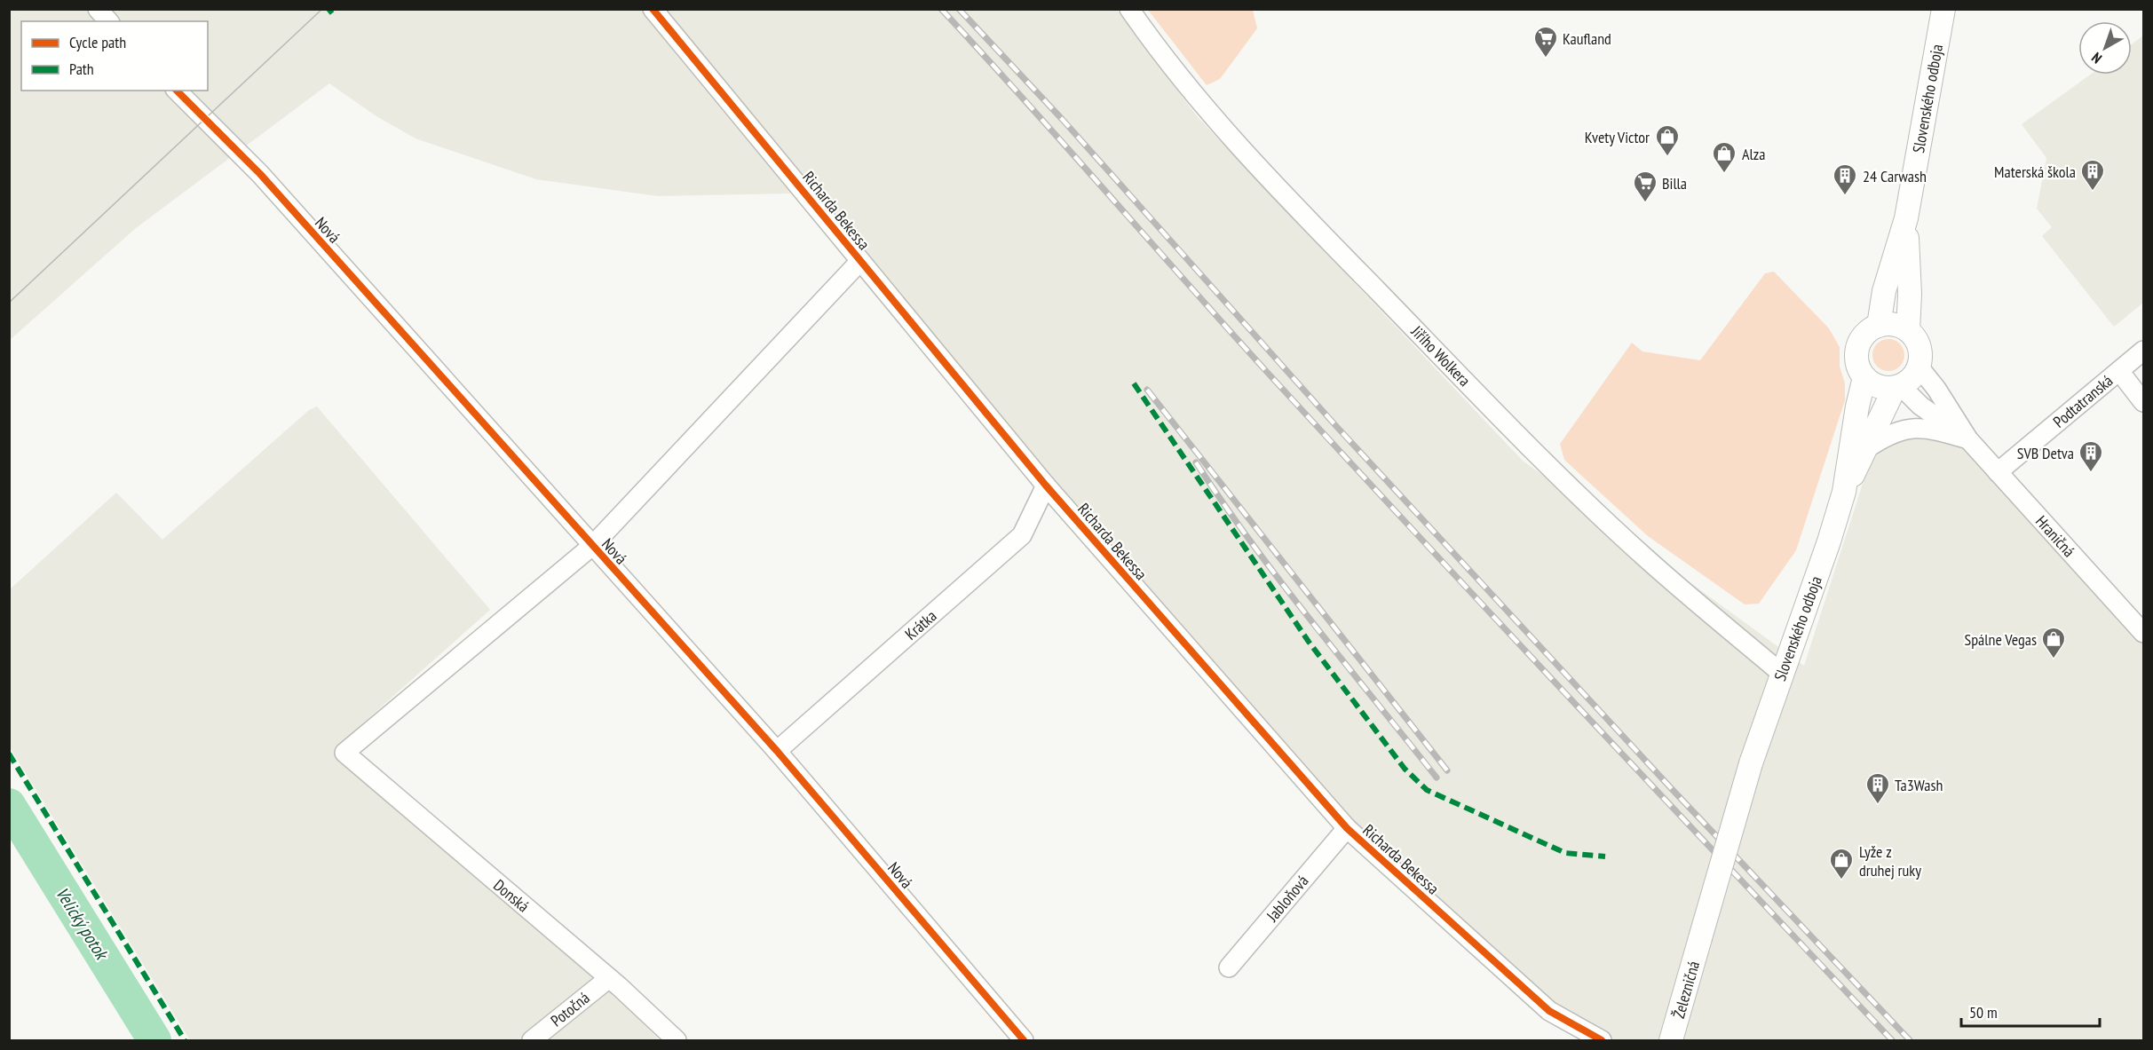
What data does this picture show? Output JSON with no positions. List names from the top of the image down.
{
  "streets": {
    "street": [
      "Slovenského odboja",
      "Richarda Bekessa",
      "Nová",
      "Jiřího Wolkera",
      "Podtatranská",
      "Hraničná",
      "Krátka",
      "Donská",
      "Jabloňová",
      "Železničná",
      "Potočná"
    ]
  },
  "crossings": [
    ["Slovenského odboja", "Jiřího Wolkera"],
    ["Slovenského odboja", "Hraničná"],
    ["Slovenského odboja", "Železničná"],
    ["Richarda Bekessa", "Krátka"],
    ["Richarda Bekessa", "Jabloňová"],
    ["Nová", "Krátka"],
    ["Nová", "Donská"],
    ["Podtatranská", "Hraničná"],
    ["Donská", "Potočná"]
  ],
  "water": ["Velický potok"],
  "places": {
    "supermarket": ["Kaufland", "Billa"],
    "shop": [
      "Kvety Victor",
      "Alza",
      "Spálne Vegas",
      "Lyže z druhej ruky"
    ],
    "building": [
      "Materská škola",
      "24 Carwash",
      "SVB Detva",
      "Ta3Wash"
    ]
  },
  "legend": ["Cycle path", "Path"],
  "scale_bar": "50 m",
  "north": "bottom left"
}
